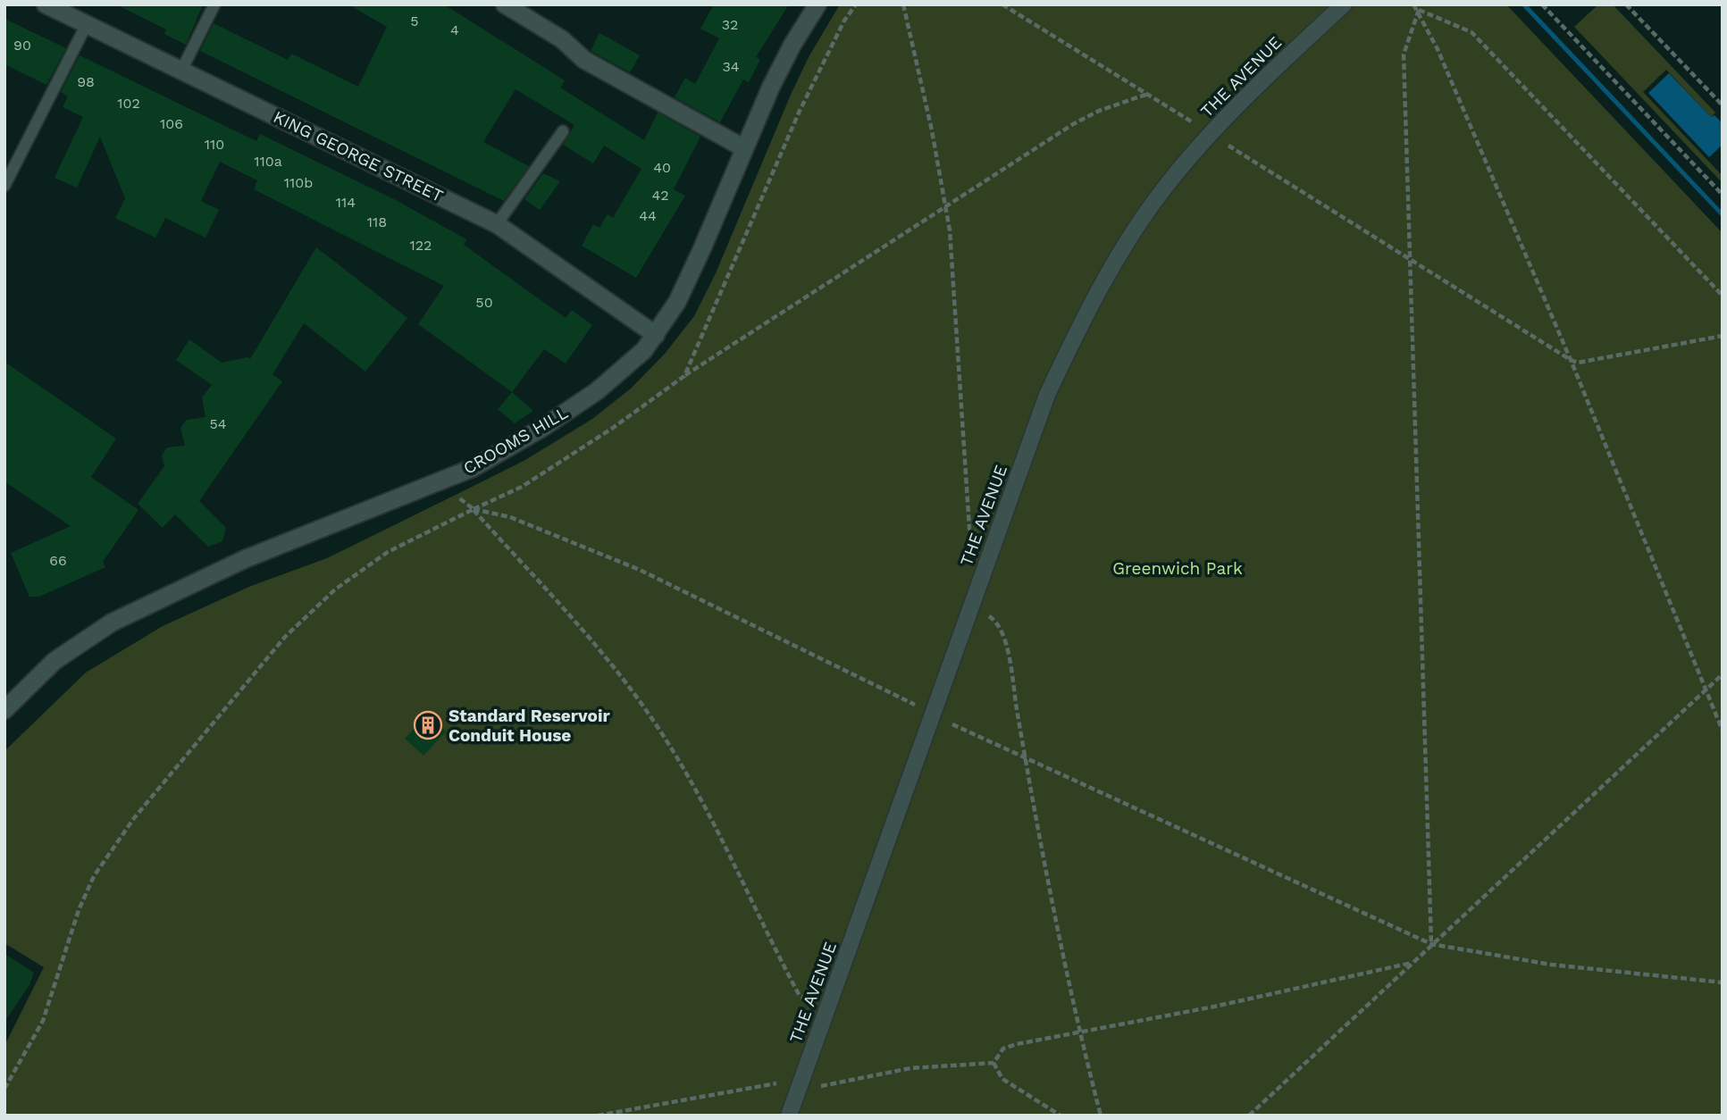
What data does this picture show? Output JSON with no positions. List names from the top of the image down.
{
  "streets": {
    "street": ["THE AVENUE", "KING GEORGE STREET", "CROOMS HILL"]
  },
  "crossings": [
    ["KING GEORGE STREET", "CROOMS HILL"]
  ],
  "parks": ["Greenwich Park"],
  "places": {
    "building": ["Standard Reservoir Conduit House"]
  },
  "house_numbers": [
    "5",
    "32",
    "4",
    "90",
    "34",
    "98",
    "102",
    "106",
    "110",
    "110a",
    "40",
    "110b",
    "42",
    "114",
    "44",
    "118",
    "122",
    "50",
    "54",
    "66"
  ]
}
